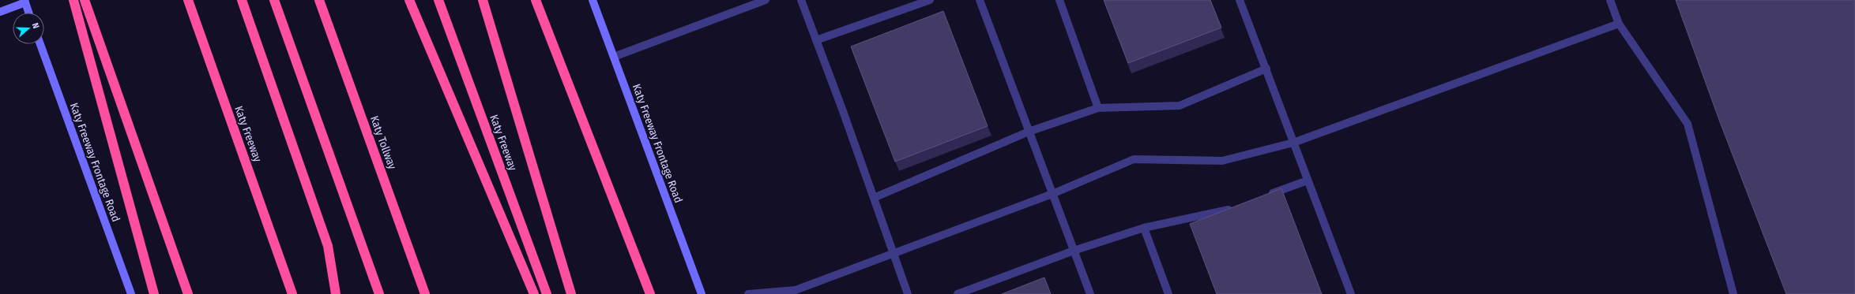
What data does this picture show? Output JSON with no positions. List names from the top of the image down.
{
  "streets": {
    "highway": ["Katy Freeway", "Katy Tollway"],
    "main road": ["Katy Freeway Frontage Road"]
  },
  "north": "right"
}
